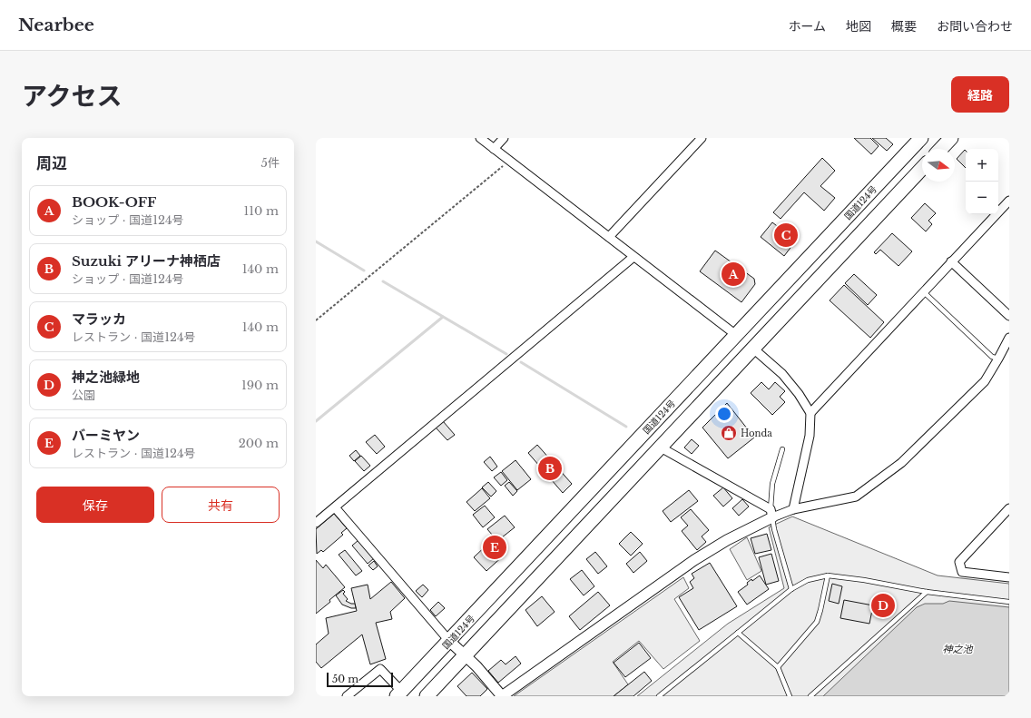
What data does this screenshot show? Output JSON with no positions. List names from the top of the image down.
{
  "streets": {
    "highway": ["国道124号"]
  },
  "water": ["神之池"],
  "places": {
    "shop": ["Honda"]
  },
  "scale_bar": "50 m",
  "north": "right",
  "page": {
    "header": "Nearbee",
    "nav": [
      "ホーム",
      "地図",
      "概要",
      "お問い合わせ"
    ],
    "title": "アクセス",
    "buttons": [
      "経路",
      ["保存", "共有"]
    ],
    "heading": ["周辺", "5件"],
    "map_buttons": ["+", "−"],
    "list": [
      {
        "mark": "A",
        "name": "BOOK-OFF",
        "note": "ショップ · 国道124号",
        "value": "110 m"
      },
      {
        "mark": "B",
        "name": "Suzuki アリーナ神栖店",
        "note": "ショップ · 国道124号",
        "value": "140 m"
      },
      {
        "mark": "C",
        "name": "マラッカ",
        "note": "レストラン · 国道124号",
        "value": "140 m"
      },
      {
        "mark": "D",
        "name": "神之池緑地",
        "note": "公園",
        "value": "190 m"
      },
      {
        "mark": "E",
        "name": "バーミヤン",
        "note": "レストラン · 国道124号",
        "value": "200 m"
      }
    ],
    "pins": [
      "C",
      "A",
      "B",
      "E",
      "D"
    ],
    "scale": "50 m"
  }
}
